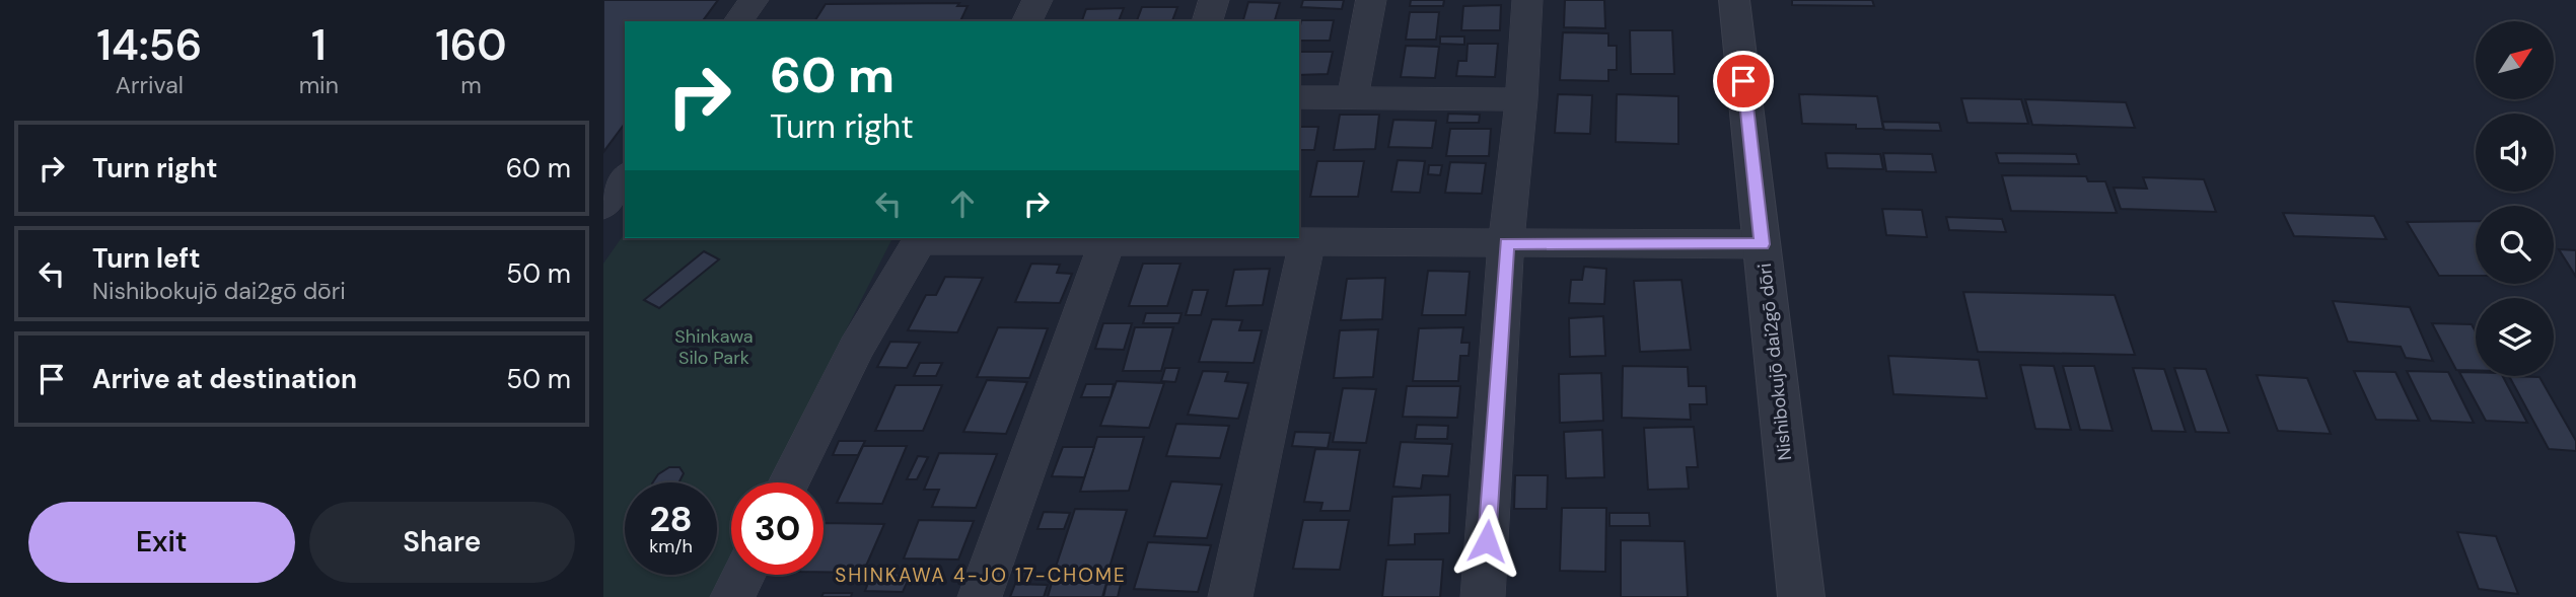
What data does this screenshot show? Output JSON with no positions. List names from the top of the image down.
{
  "streets": {
    "street": ["Nishibokujō dai2gō dōri"]
  },
  "districts": ["SHINKAWA 4-JO 17-CHOME"],
  "parks": ["Shinkawa Silo Park"],
  "north": "top right",
  "page": {
    "eta": [
      "14:56",
      "Arrival",
      "1",
      "min",
      "160",
      "m"
    ],
    "turn": ["60 m", "Turn right"],
    "list": [
      {
        "name": "Turn right",
        "value": "60 m"
      },
      {
        "name": "Turn left",
        "note": "Nishibokujō dai2gō dōri",
        "value": "50 m"
      },
      {
        "name": "Arrive at destination",
        "value": "50 m"
      }
    ],
    "speed": "28 km/h",
    "limit": "30",
    "buttons": ["Exit", "Share"]
  }
}
